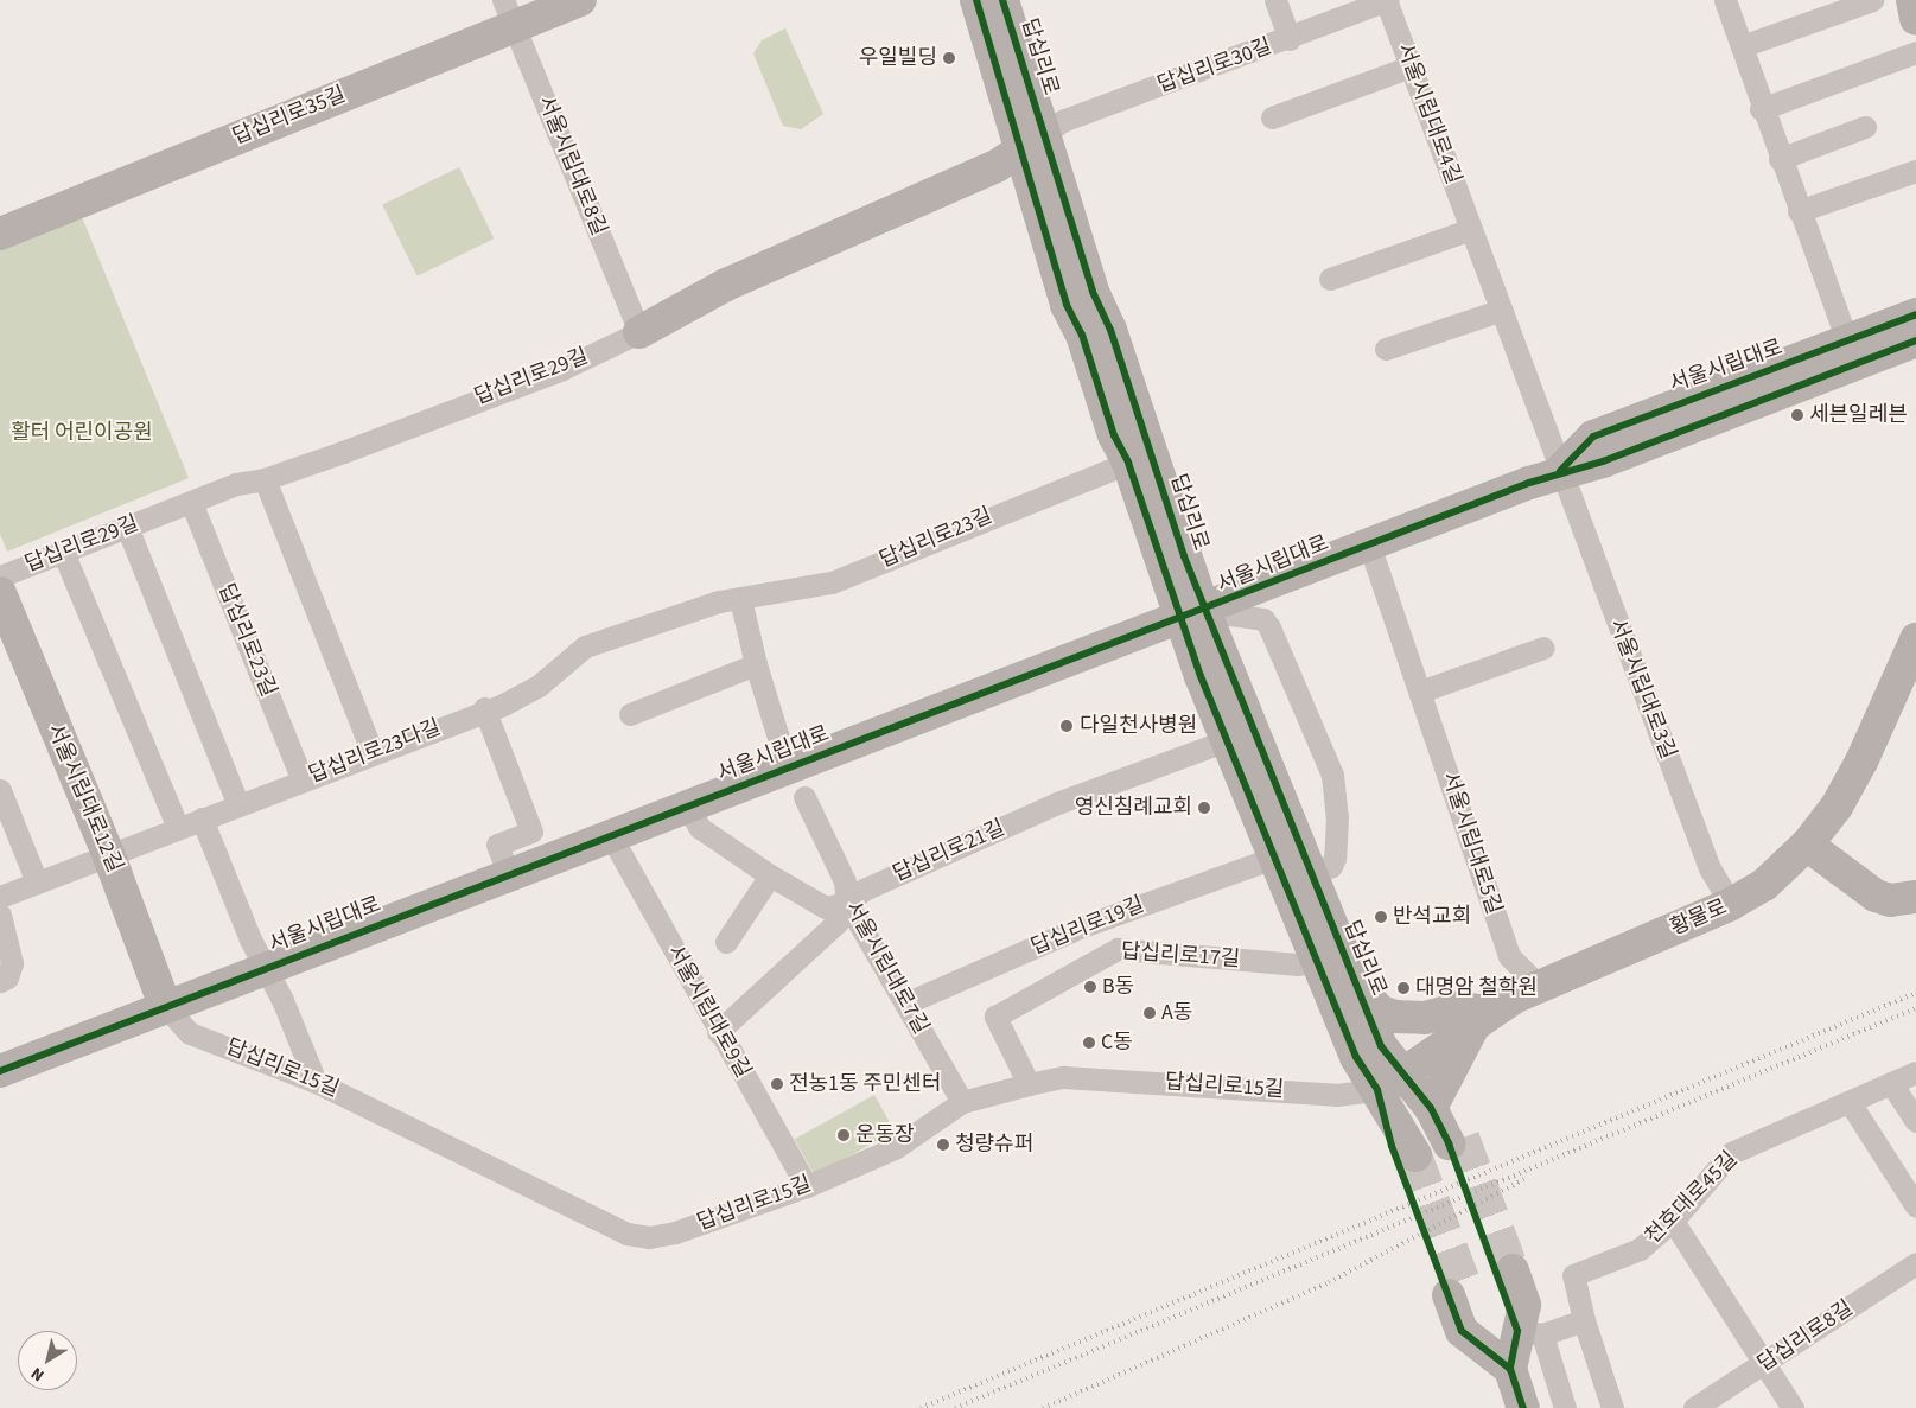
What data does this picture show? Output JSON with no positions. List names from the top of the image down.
{
  "streets": {
    "main road": [
      "답십리로",
      "답십리로35길",
      "서울시립대로",
      "답십리로29길",
      "서울시립대로12길",
      "황물로"
    ],
    "street": [
      "답십리로30길",
      "서울시립대로4길",
      "서울시립대로8길",
      "답십리로23길",
      "서울시립대로3길",
      "답십리로23다길",
      "서울시립대로5길",
      "답십리로21길",
      "답십리로19길",
      "답십리로17길",
      "서울시립대로7길",
      "서울시립대로9길",
      "답십리로15길",
      "천호대로45길",
      "답십리로8길"
    ]
  },
  "crossings": [
    ["답십리로", "답십리로30길"],
    ["답십리로", "서울시립대로"],
    ["답십리로", "답십리로29길"],
    ["답십리로", "답십리로23길"],
    ["답십리로", "답십리로21길"],
    ["답십리로", "황물로"],
    ["답십리로", "답십리로19길"],
    ["답십리로", "답십리로17길"],
    ["답십리로", "답십리로15길"],
    ["답십리로30길", "서울시립대로4길"],
    ["답십리로30길", "답십리로29길"],
    ["서울시립대로4길", "서울시립대로"],
    ["서울시립대로4길", "서울시립대로3길"],
    ["답십리로35길", "서울시립대로8길"],
    ["서울시립대로8길", "답십리로29길"],
    ["서울시립대로", "서울시립대로3길"],
    ["서울시립대로", "답십리로23다길"],
    ["서울시립대로", "서울시립대로12길"],
    ["서울시립대로", "서울시립대로5길"],
    ["서울시립대로", "서울시립대로9길"],
    ["서울시립대로", "답십리로15길"],
    ["답십리로29길", "답십리로23길"],
    ["답십리로23길", "답십리로23다길"],
    ["서울시립대로3길", "황물로"],
    ["답십리로23다길", "서울시립대로12길"],
    ["서울시립대로12길", "답십리로15길"],
    ["서울시립대로5길", "황물로"],
    ["답십리로21길", "서울시립대로7길"],
    ["답십리로21길", "서울시립대로9길"],
    ["황물로", "답십리로15길"],
    ["답십리로19길", "서울시립대로7길"],
    ["답십리로17길", "답십리로15길"],
    ["서울시립대로7길", "답십리로15길"],
    ["서울시립대로9길", "답십리로15길"]
  ],
  "parks": ["활터 어린이공원"],
  "places": [
    "우일빌딩",
    "세븐일레븐",
    "다일천사병원",
    "영신침례교회",
    "반석교회",
    "B동",
    "대명암 철학원",
    "A동",
    "C동",
    "전농1동 주민센터",
    "운동장",
    "청량슈퍼"
  ],
  "north": "bottom left"
}
